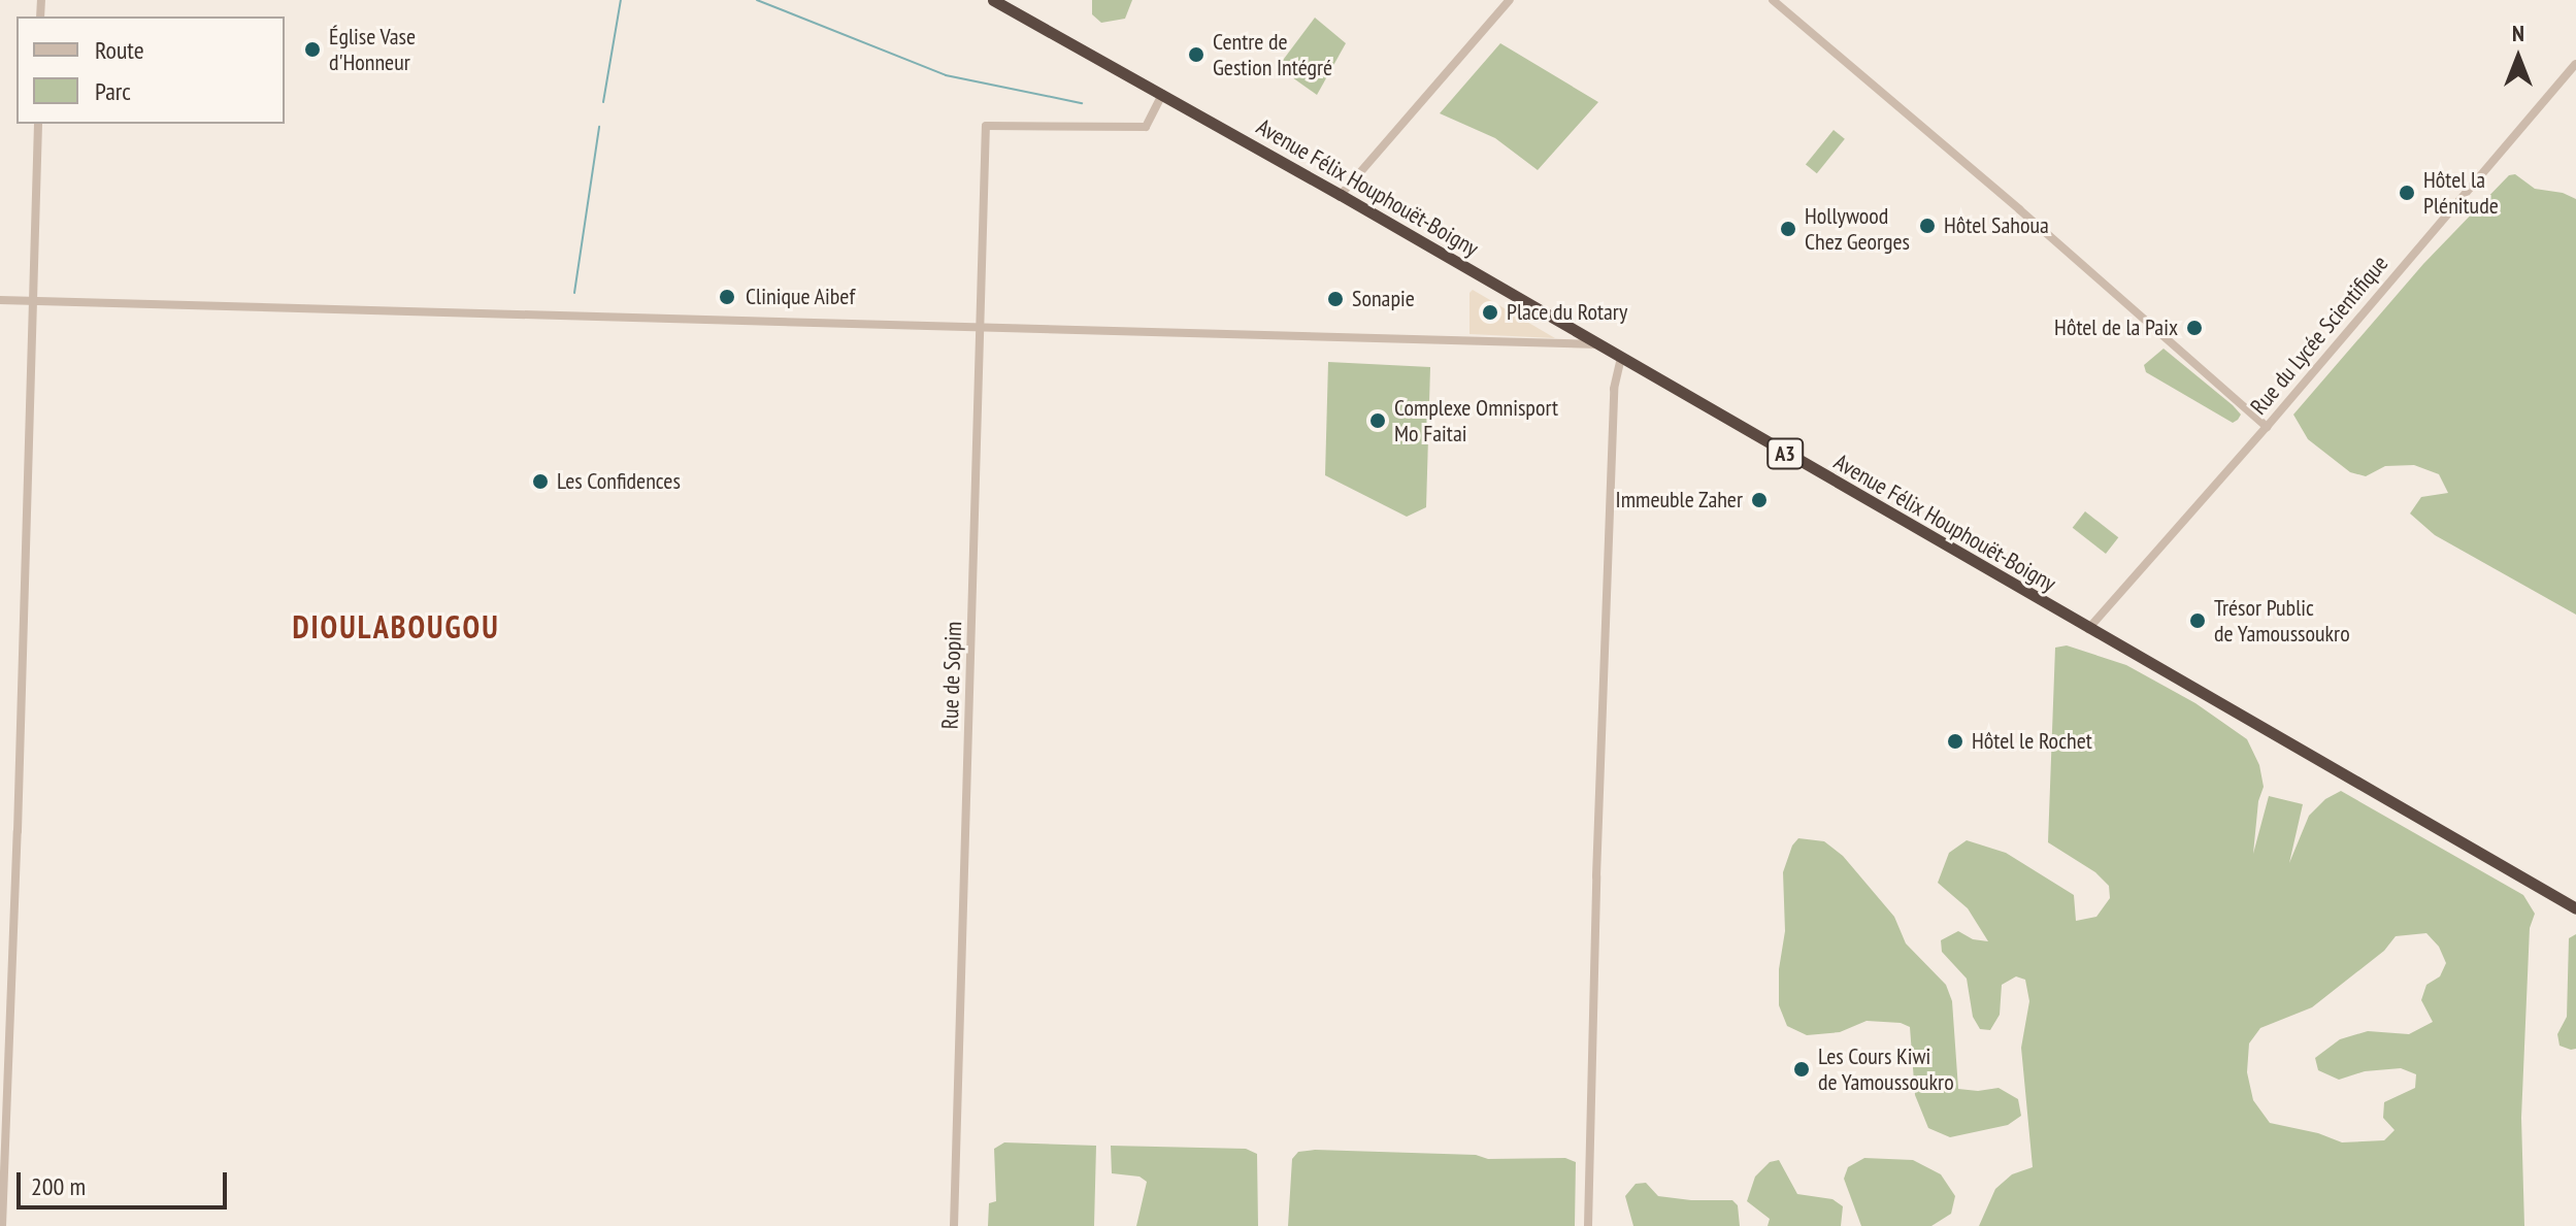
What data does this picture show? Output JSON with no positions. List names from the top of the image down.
{
  "streets": {
    "highway": ["Avenue Félix Houphouët-Boigny", "A3"],
    "street": ["Rue du Lycée Scientifique", "Rue de Sopim"]
  },
  "crossings": [
    ["Avenue Félix Houphouët-Boigny", "Rue du Lycée Scientifique"],
    ["Avenue Félix Houphouët-Boigny", "Rue de Sopim"]
  ],
  "districts": ["DIOULABOUGOU"],
  "places": [
    "Église Vase d'Honneur",
    "Centre de Gestion Intégré",
    "Hôtel la Plénitude",
    "Hôtel Sahoua",
    "Hollywood Chez Georges",
    "Clinique Aibef",
    "Sonapie",
    "Place du Rotary",
    "Hôtel de la Paix",
    "Complexe Omnisport Mo Faitai",
    "Les Confidences",
    "Immeuble Zaher",
    "Trésor Public de Yamoussoukro",
    "Hôtel le Rochet",
    "Les Cours Kiwi de Yamoussoukro"
  ],
  "legend": ["Route", "Parc"],
  "scale_bar": "200 m",
  "north": "top"
}
